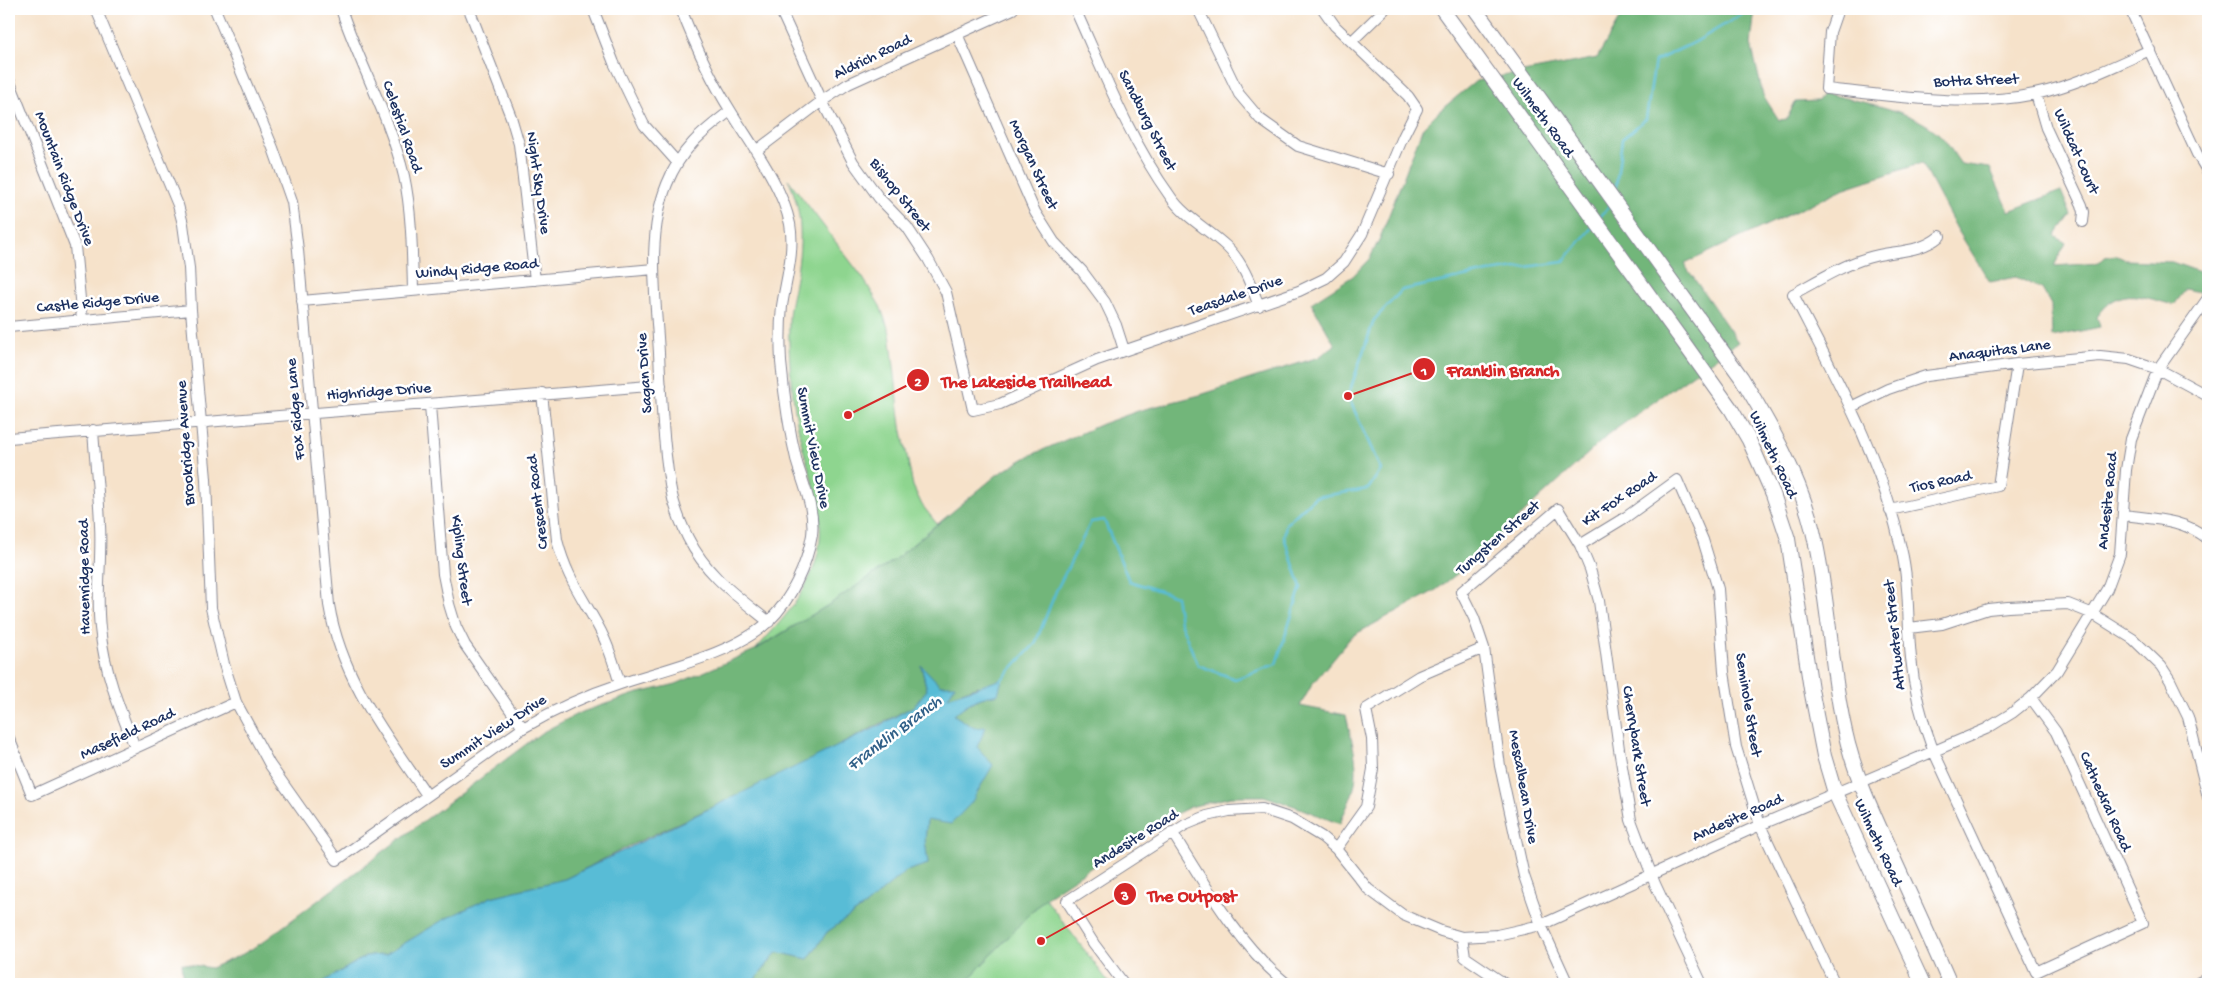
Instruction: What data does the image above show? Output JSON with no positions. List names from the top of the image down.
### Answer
{
  "streets": {
    "street": [
      "Aldrich Road",
      "Botta Street",
      "Wilmeth Road",
      "Sandburg Street",
      "Celestial Road",
      "Wildcat Court",
      "Morgan Street",
      "Mountain Ridge Drive",
      "Night Sky Drive",
      "Bishop Street",
      "Windy Ridge Road",
      "Teasdale Drive",
      "Castle Ridge Drive",
      "Anaquitas Lane",
      "Sagan Drive",
      "Highridge Drive",
      "Fox Ridge Lane",
      "Brookridge Avenue",
      "Summit View Drive",
      "Tios Road",
      "Kit Fox Road",
      "Andesite Road",
      "Crescent Road",
      "Tungsten Street",
      "Kipling Street",
      "Havenridge Road",
      "Attwater Street",
      "Seminole Street",
      "Masefield Road",
      "Cherrybark Street",
      "Mescalbean Drive",
      "Cathedral Road"
    ]
  },
  "crossings": [
    ["Aldrich Road", "Morgan Street"],
    ["Aldrich Road", "Bishop Street"],
    ["Aldrich Road", "Summit View Drive"],
    ["Botta Street", "Wildcat Court"],
    ["Wilmeth Road", "Andesite Road"],
    ["Sandburg Street", "Teasdale Drive"],
    ["Celestial Road", "Windy Ridge Road"],
    ["Morgan Street", "Teasdale Drive"],
    ["Mountain Ridge Drive", "Castle Ridge Drive"],
    ["Night Sky Drive", "Windy Ridge Road"],
    ["Bishop Street", "Teasdale Drive"],
    ["Windy Ridge Road", "Sagan Drive"],
    ["Windy Ridge Road", "Fox Ridge Lane"],
    ["Castle Ridge Drive", "Brookridge Avenue"],
    ["Anaquitas Lane", "Tios Road"],
    ["Anaquitas Lane", "Andesite Road"],
    ["Anaquitas Lane", "Attwater Street"],
    ["Sagan Drive", "Highridge Drive"],
    ["Sagan Drive", "Summit View Drive"],
    ["Highridge Drive", "Fox Ridge Lane"],
    ["Highridge Drive", "Brookridge Avenue"],
    ["Highridge Drive", "Crescent Road"],
    ["Highridge Drive", "Kipling Street"],
    ["Highridge Drive", "Havenridge Road"],
    ["Fox Ridge Lane", "Summit View Drive"],
    ["Brookridge Avenue", "Summit View Drive"],
    ["Brookridge Avenue", "Masefield Road"],
    ["Summit View Drive", "Crescent Road"],
    ["Summit View Drive", "Kipling Street"],
    ["Tios Road", "Attwater Street"],
    ["Kit Fox Road", "Seminole Street"],
    ["Kit Fox Road", "Cherrybark Street"],
    ["Andesite Road", "Attwater Street"],
    ["Andesite Road", "Seminole Street"],
    ["Andesite Road", "Cherrybark Street"],
    ["Andesite Road", "Mescalbean Drive"],
    ["Andesite Road", "Cathedral Road"],
    ["Tungsten Street", "Cherrybark Street"],
    ["Tungsten Street", "Mescalbean Drive"],
    ["Havenridge Road", "Masefield Road"],
    ["Attwater Street", "Cathedral Road"]
  ],
  "water": ["Franklin Branch"],
  "places": ["Franklin Branch", "The Lakeside Trailhead", "The Outpost"]
}
